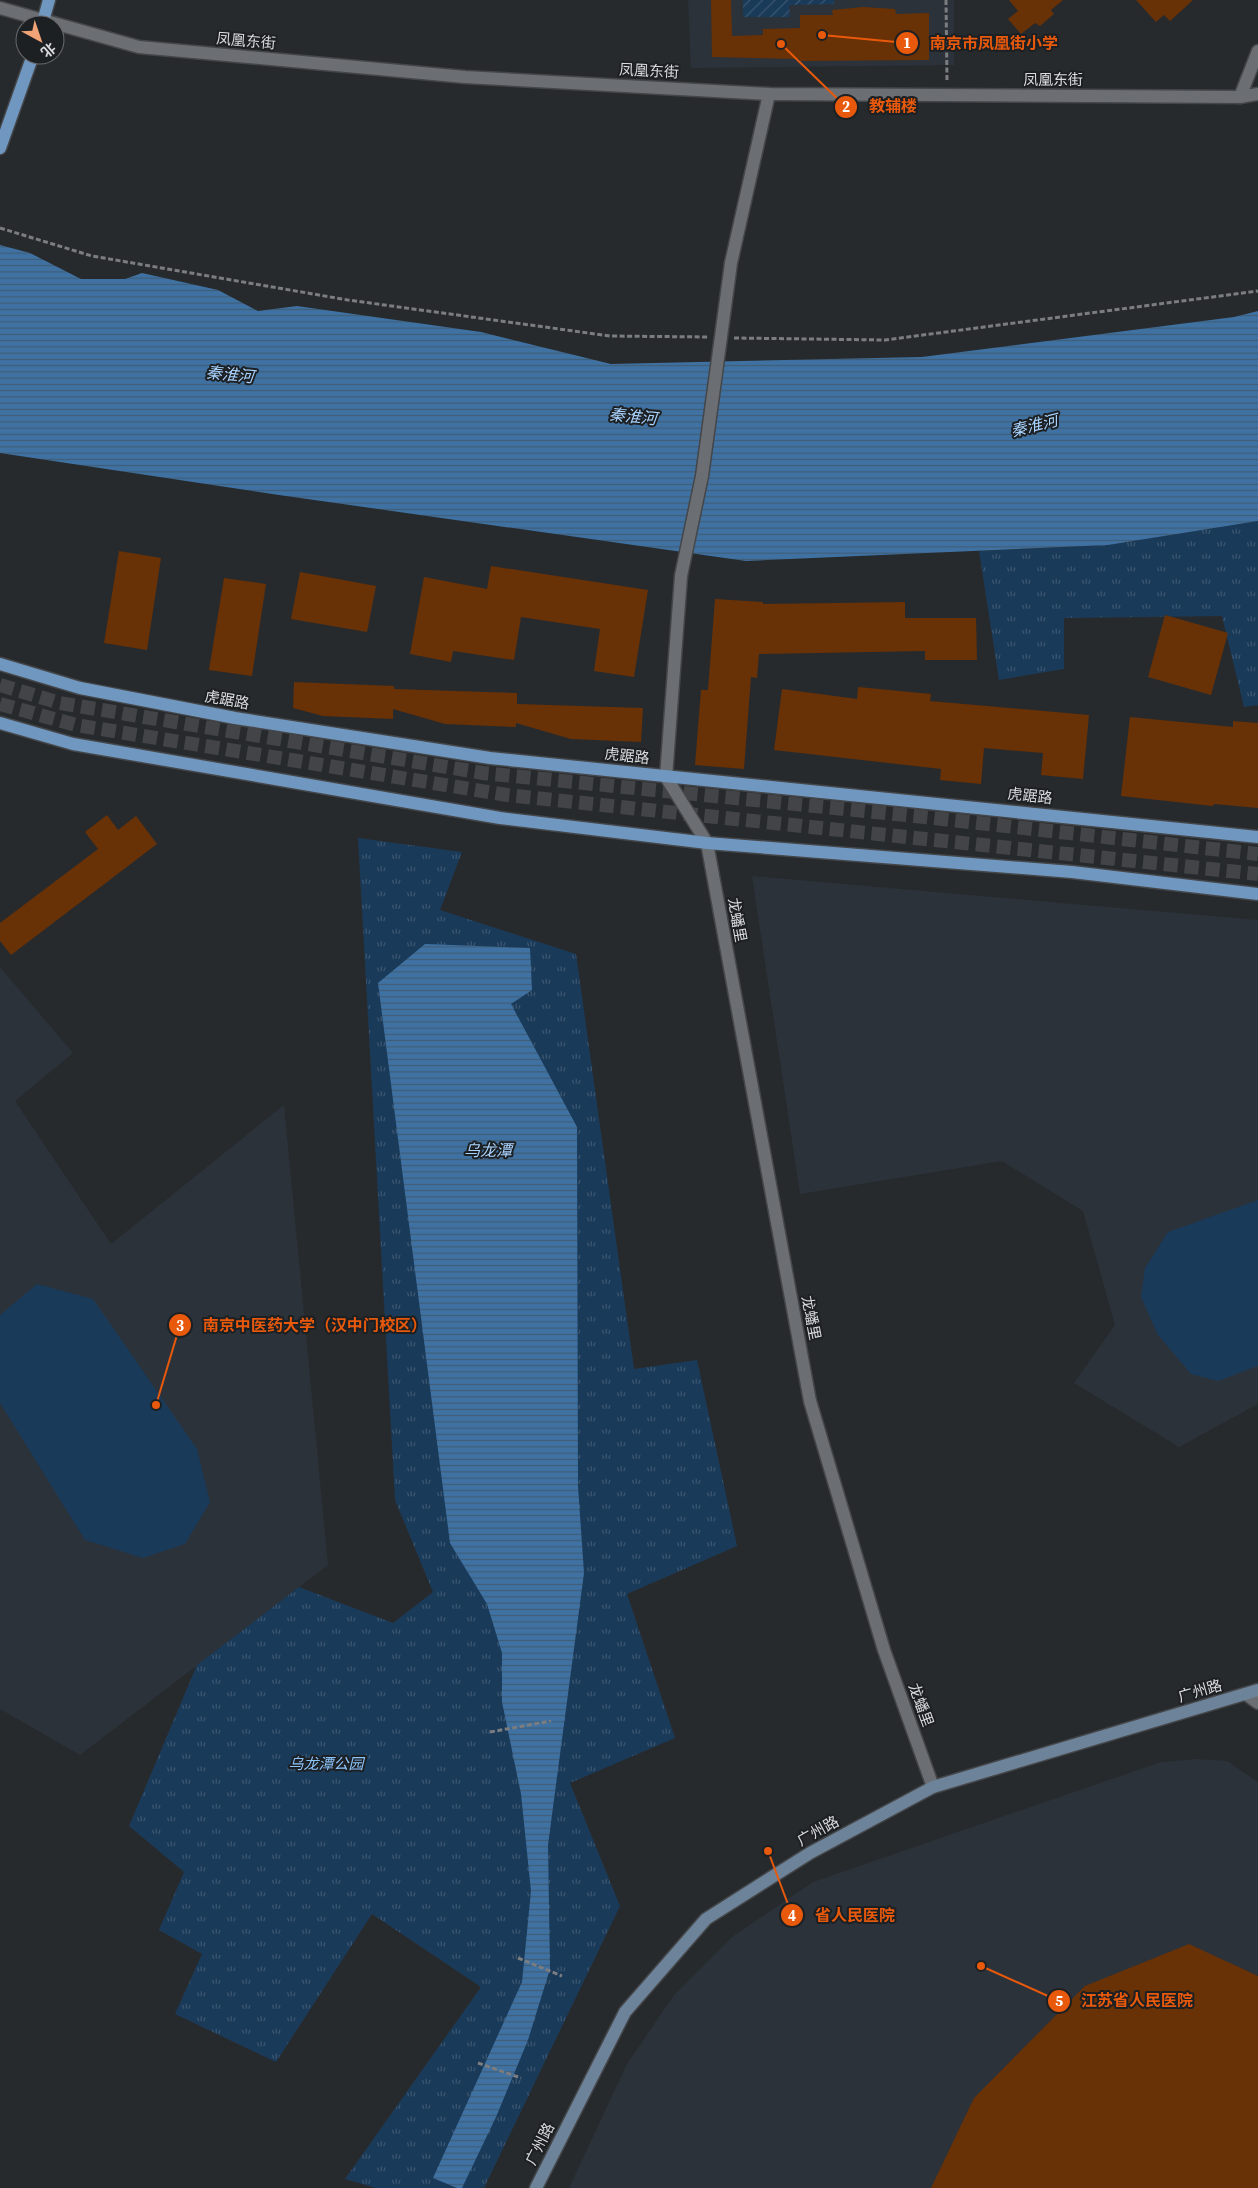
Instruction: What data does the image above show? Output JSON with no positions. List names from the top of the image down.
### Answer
{
  "streets": {
    "main road": ["虎踞路", "广州路"],
    "street": ["凤凰东街", "龙蟠里"]
  },
  "crossings": [
    ["龙蟠里", "广州路"]
  ],
  "water": ["秦淮河", "乌龙潭"],
  "parks": ["乌龙潭公园"],
  "places": [
    "南京市凤凰街小学",
    "教辅楼",
    "南京中医药大学（汉中门校区）",
    "省人民医院",
    "江苏省人民医院"
  ],
  "north": "bottom right"
}
